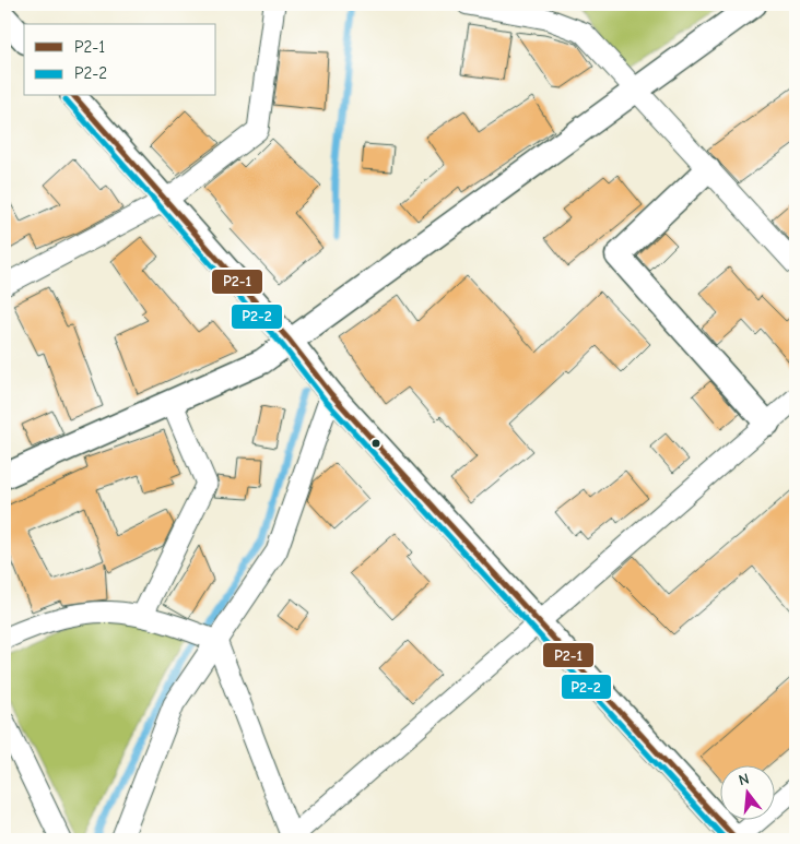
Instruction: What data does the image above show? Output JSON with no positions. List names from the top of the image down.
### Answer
{
  "lines": ["transit line P2-1", "transit line P2-2"],
  "legend": ["P2-1", "P2-2"],
  "north": "top"
}
